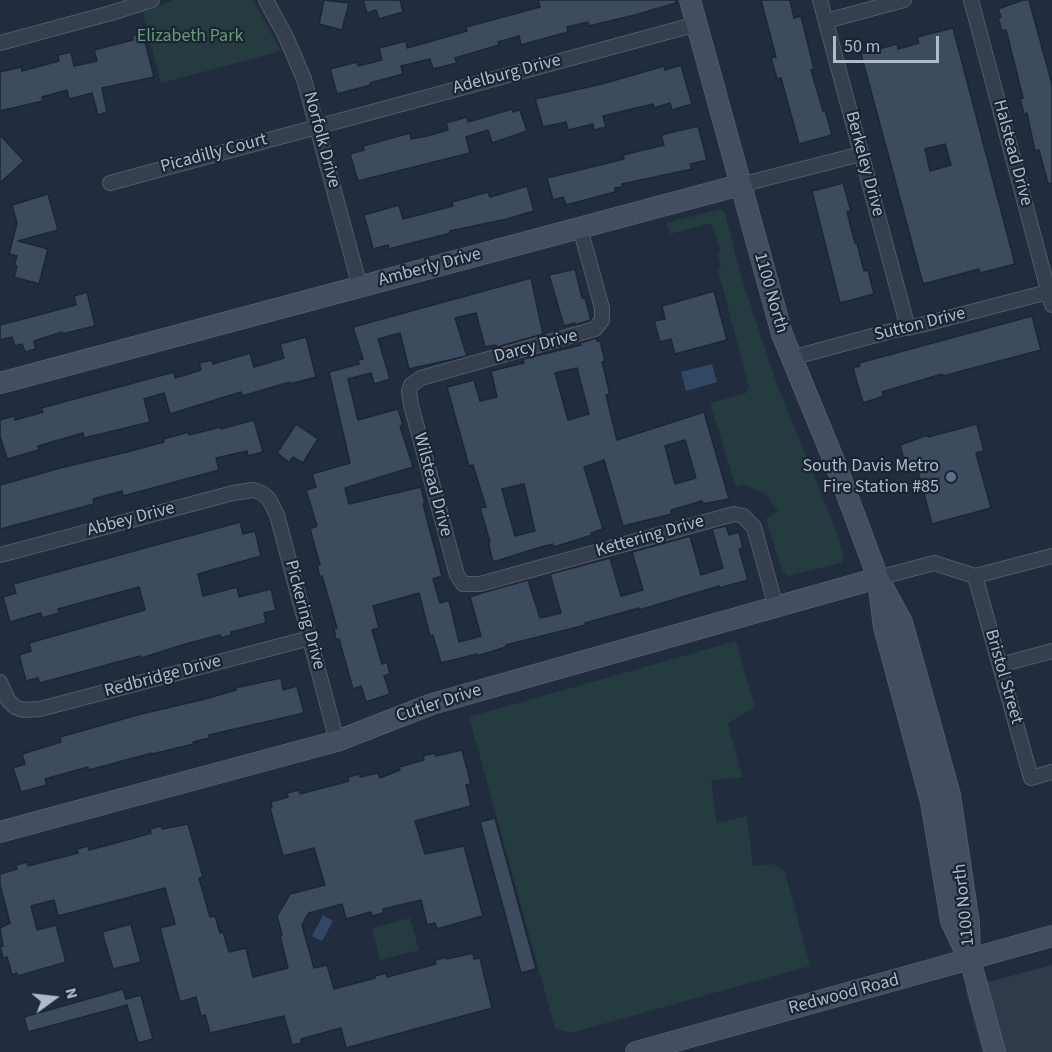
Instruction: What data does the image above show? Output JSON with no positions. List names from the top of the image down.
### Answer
{
  "streets": {
    "street": [
      "Adelburg Drive",
      "Norfolk Drive",
      "Halstead Drive",
      "Picadilly Court",
      "Berkeley Drive",
      "Amberly Drive",
      "1100 North",
      "Sutton Drive",
      "Darcy Drive",
      "Wilstead Drive",
      "Abbey Drive",
      "Kettering Drive",
      "Pickering Drive",
      "Redbridge Drive",
      "Bristol Street",
      "Cutler Drive",
      "Redwood Road"
    ]
  },
  "crossings": [
    ["Adelburg Drive", "Norfolk Drive"],
    ["Adelburg Drive", "Picadilly Court"],
    ["Adelburg Drive", "1100 North"],
    ["Norfolk Drive", "Picadilly Court"],
    ["Norfolk Drive", "Amberly Drive"],
    ["Halstead Drive", "Sutton Drive"],
    ["Berkeley Drive", "Amberly Drive"],
    ["Berkeley Drive", "Sutton Drive"],
    ["Amberly Drive", "1100 North"],
    ["Amberly Drive", "Darcy Drive"],
    ["1100 North", "Sutton Drive"],
    ["1100 North", "Cutler Drive"],
    ["1100 North", "Redwood Road"],
    ["Darcy Drive", "Wilstead Drive"],
    ["Wilstead Drive", "Kettering Drive"],
    ["Abbey Drive", "Pickering Drive"],
    ["Kettering Drive", "Cutler Drive"],
    ["Pickering Drive", "Redbridge Drive"],
    ["Pickering Drive", "Cutler Drive"]
  ],
  "parks": ["Elizabeth Park"],
  "places": ["South Davis Metro Fire Station #85"],
  "scale_bar": "50 m",
  "north": "right"
}
